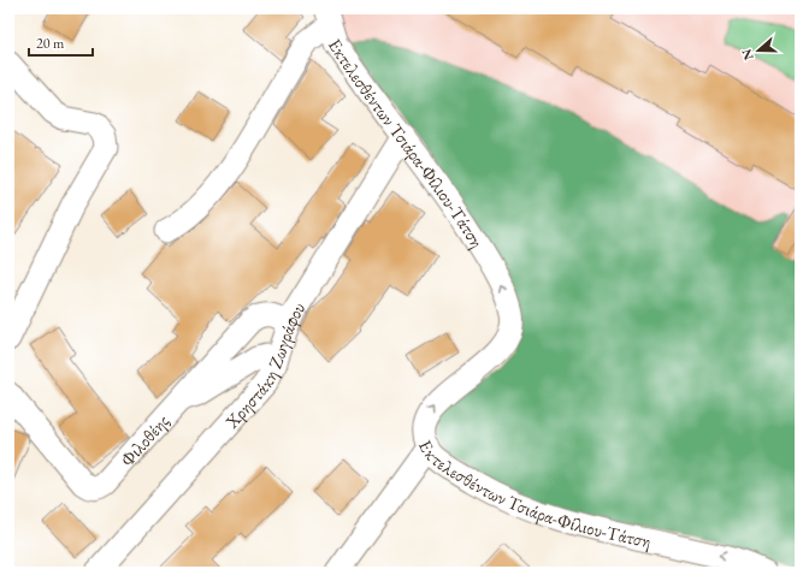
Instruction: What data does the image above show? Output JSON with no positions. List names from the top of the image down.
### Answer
{
  "streets": {
    "street": ["Εκτελεσθέντων Τσιάρα-Φίλιου-Τάτση", "Χρηστάκη Ζωγράφου", "Φιλοθέης"]
  },
  "crossings": [
    ["Εκτελεσθέντων Τσιάρα-Φίλιου-Τάτση", "Χρηστάκη Ζωγράφου"],
    ["Χρηστάκη Ζωγράφου", "Φιλοθέης"]
  ],
  "scale_bar": "20 m",
  "north": "left"
}
